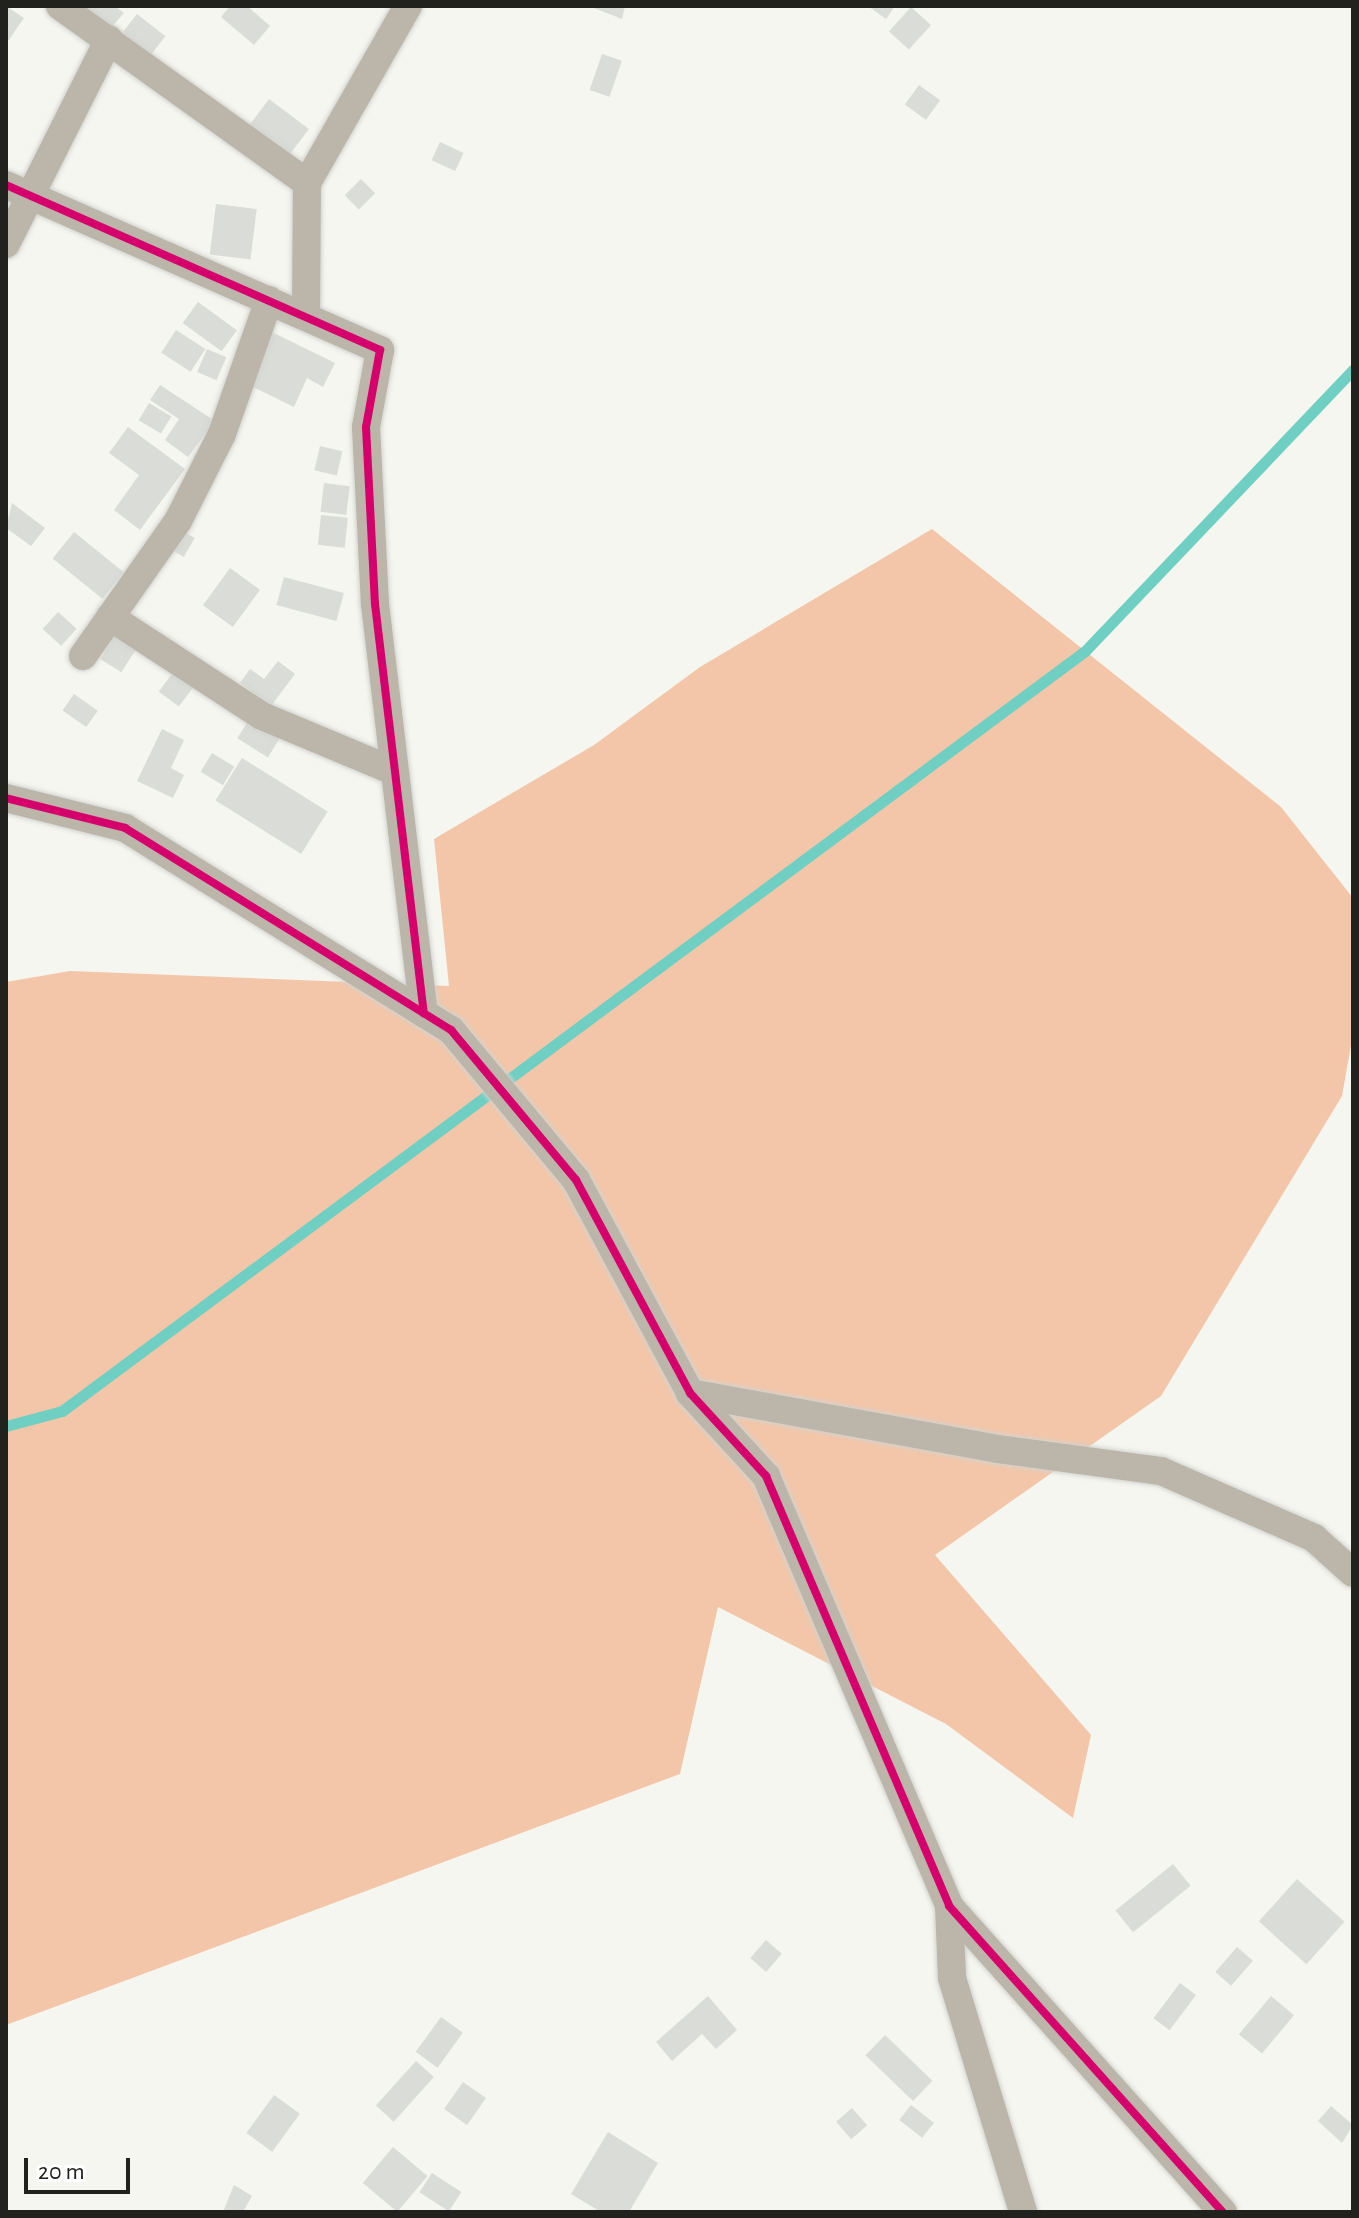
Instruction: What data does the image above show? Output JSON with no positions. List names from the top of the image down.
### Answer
{
  "scale_bar": "20 m"
}
